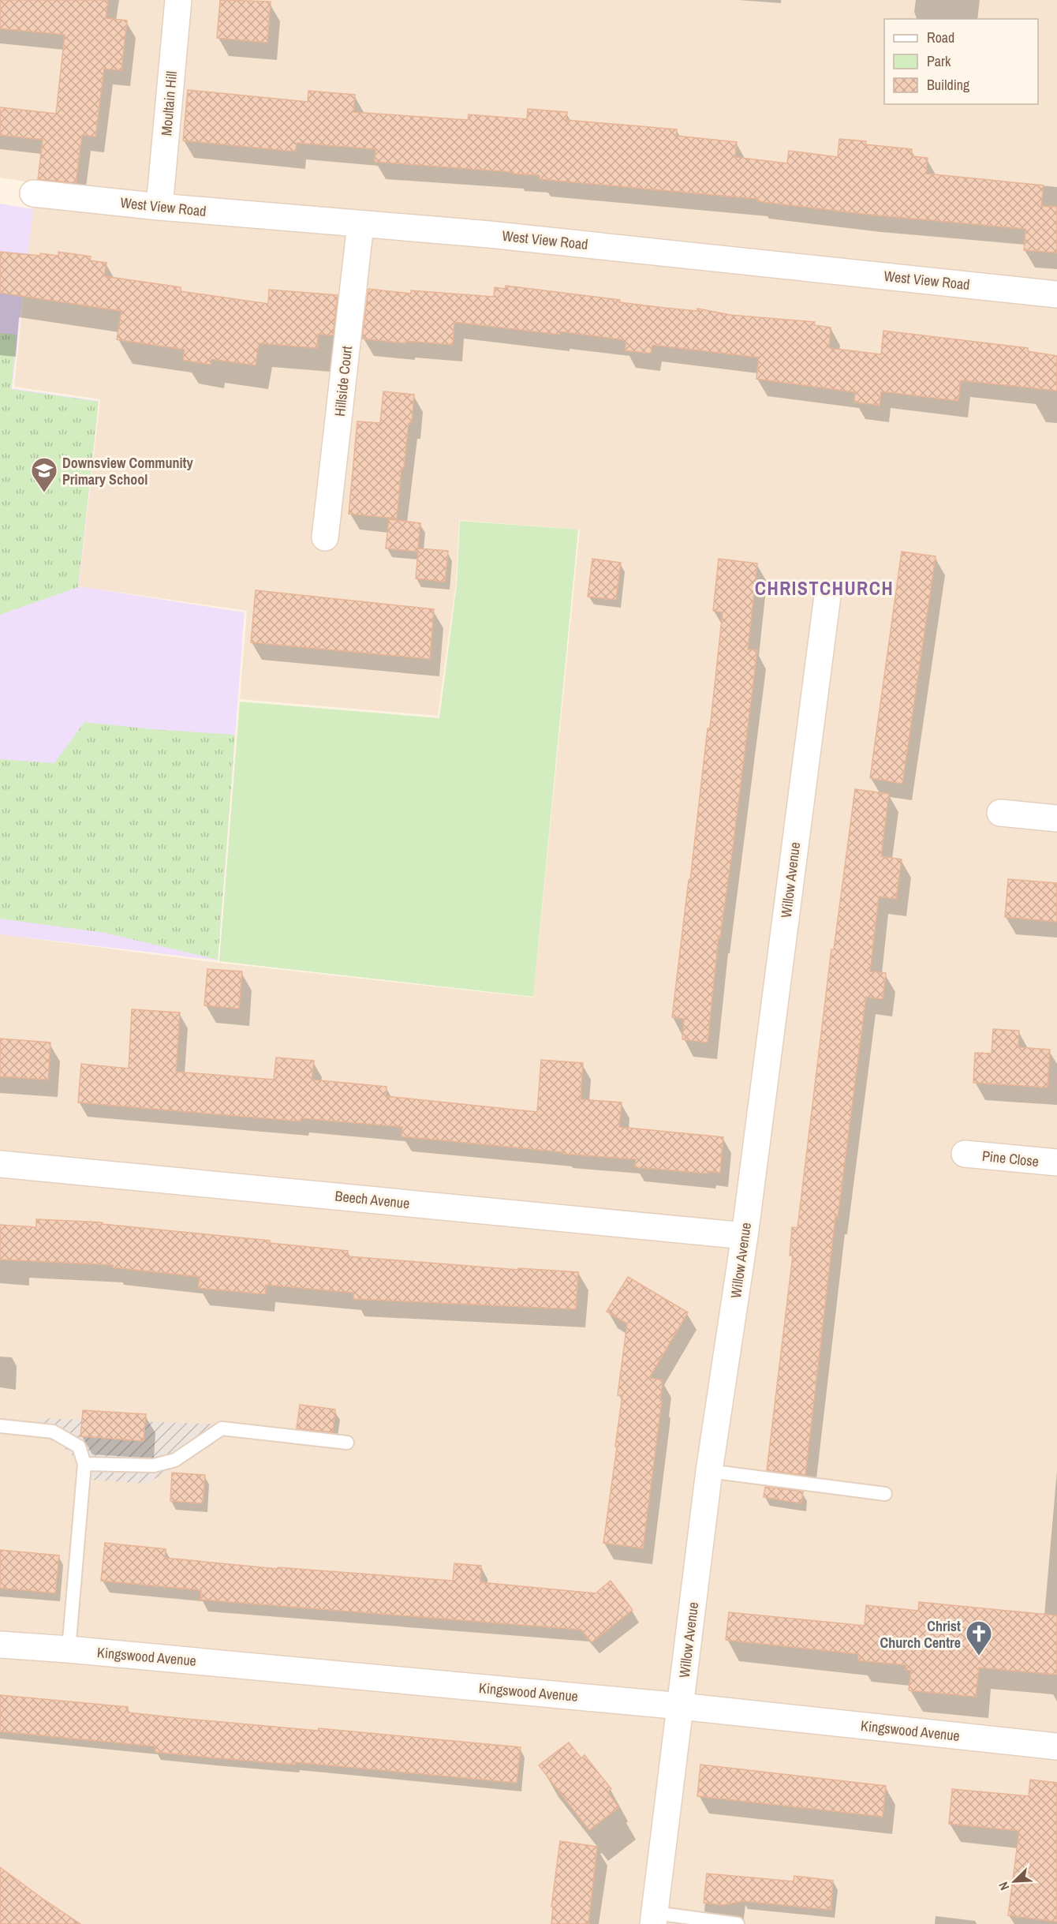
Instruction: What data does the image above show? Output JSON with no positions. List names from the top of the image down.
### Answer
{
  "streets": {
    "street": [
      "Moultain Hill",
      "West View Road",
      "Hillside Court",
      "Willow Avenue",
      "Pine Close",
      "Beech Avenue",
      "Kingswood Avenue"
    ]
  },
  "crossings": [
    ["Moultain Hill", "West View Road"],
    ["West View Road", "Hillside Court"],
    ["Willow Avenue", "Beech Avenue"],
    ["Willow Avenue", "Kingswood Avenue"]
  ],
  "districts": ["CHRISTCHURCH"],
  "places": {
    "school or university": ["Downsview Community Primary School"],
    "church": ["Christ Church Centre"]
  },
  "legend": ["Road", "Park", "Building"],
  "north": "bottom left"
}
